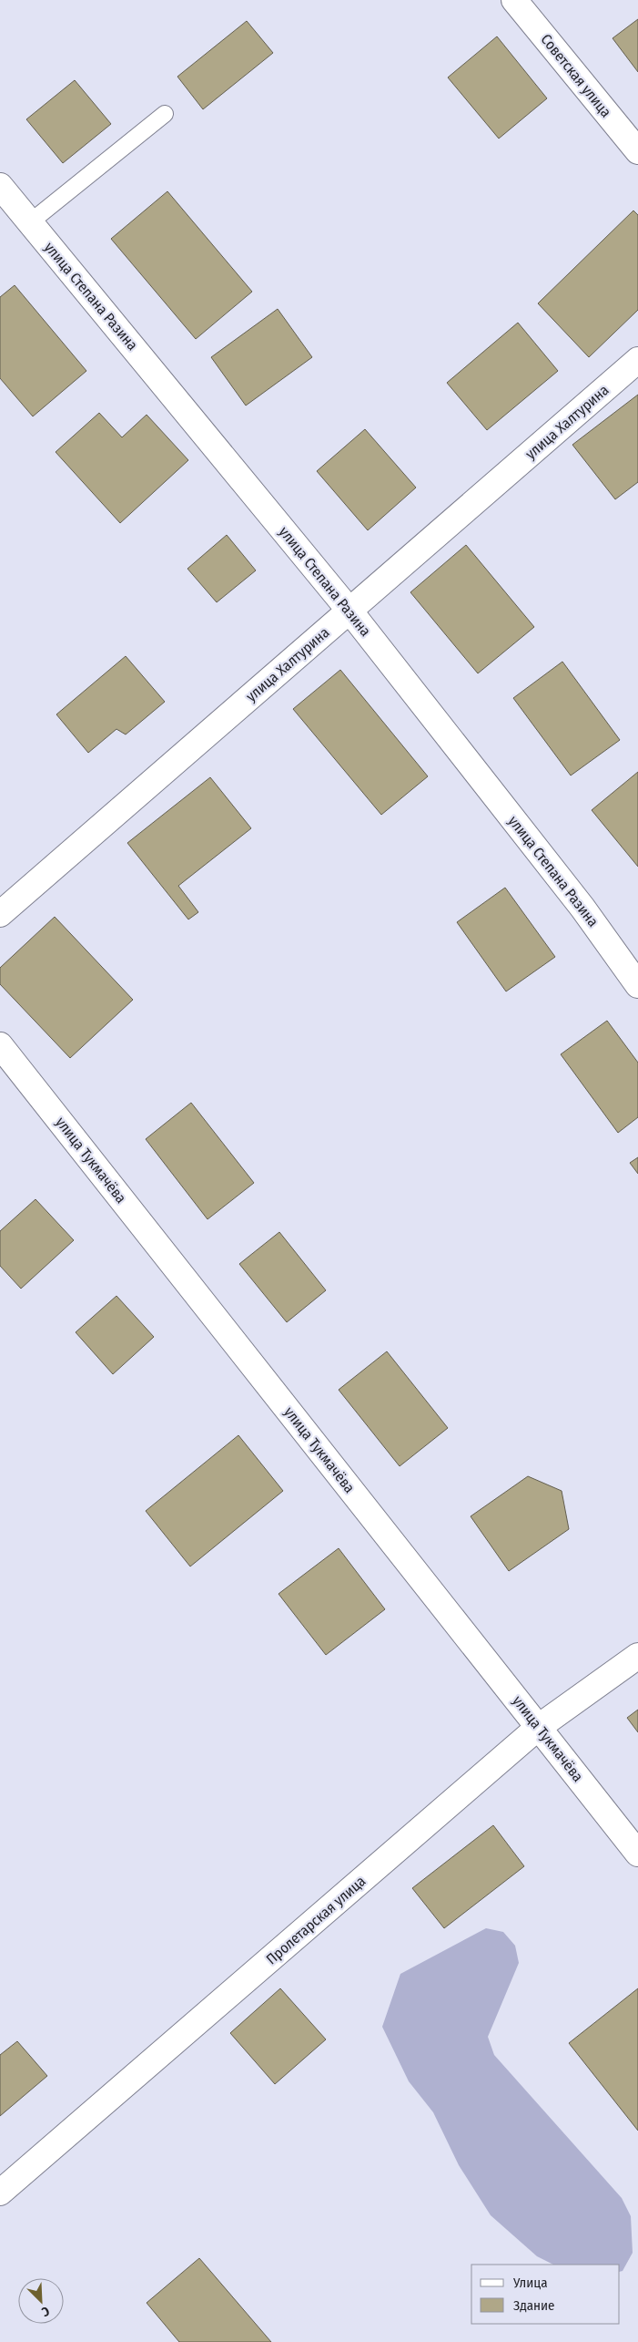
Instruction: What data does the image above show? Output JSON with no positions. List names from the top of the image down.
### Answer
{
  "streets": {
    "street": [
      "Советская улица",
      "улица Степана Разина",
      "улица Халтурина",
      "улица Тукмачёва",
      "Пролетарская улица"
    ]
  },
  "crossings": [
    ["улица Степана Разина", "улица Халтурина"],
    ["улица Тукмачёва", "Пролетарская улица"]
  ],
  "legend": ["Улица", "Здание"],
  "north": "bottom right"
}
